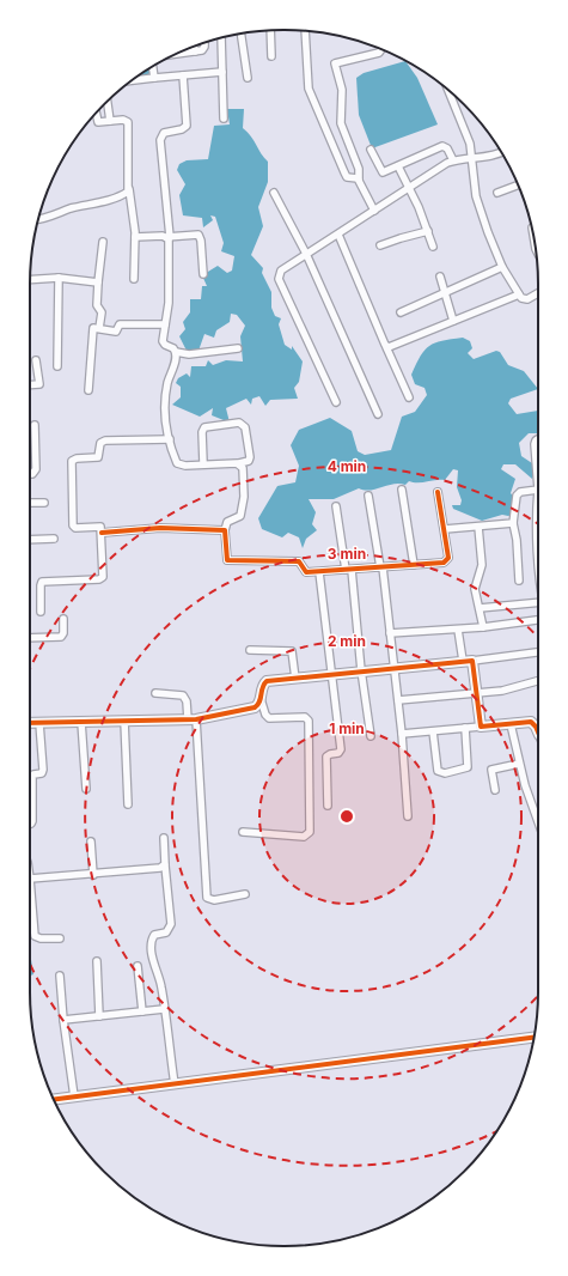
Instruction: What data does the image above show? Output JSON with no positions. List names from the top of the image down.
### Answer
{
  "rings": [
    "4 min",
    "3 min",
    "2 min",
    "1 min"
  ]
}
